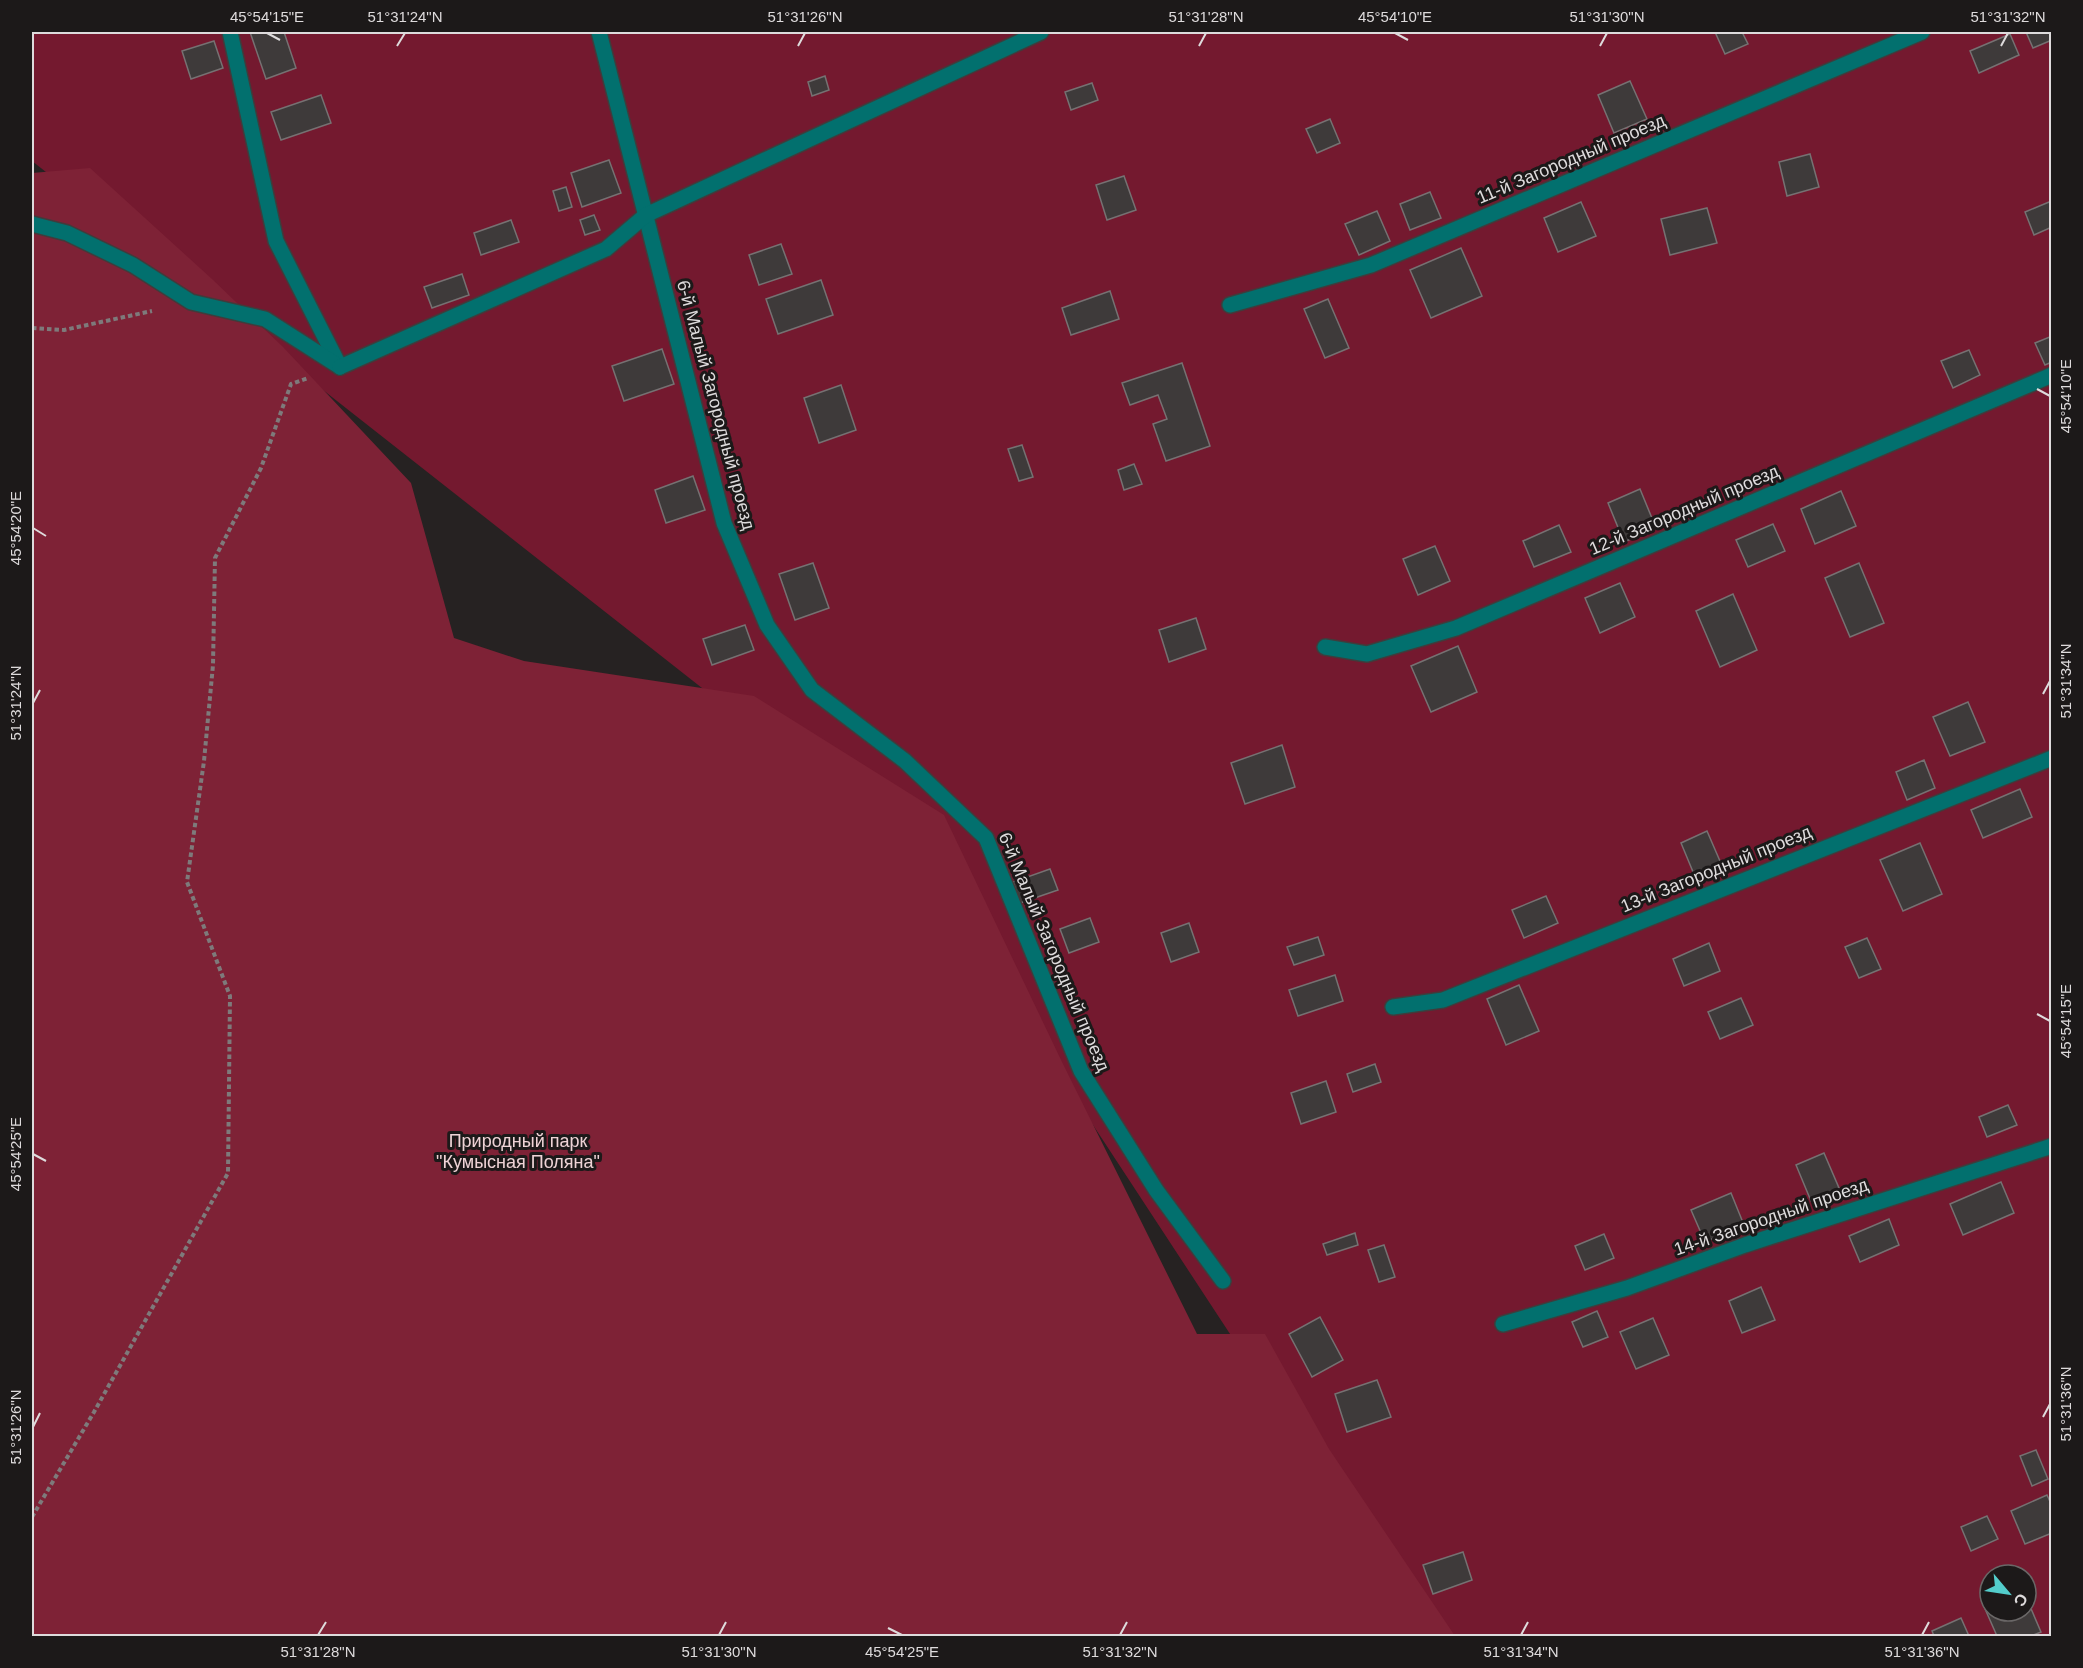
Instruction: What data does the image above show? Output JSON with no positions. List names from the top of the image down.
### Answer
{
  "streets": {
    "lane": [
      "11-й Загородный проезд",
      "6-й Малый Загородный проезд",
      "12-й Загородный проезд",
      "13-й Загородный проезд",
      "14-й Загородный проезд"
    ]
  },
  "parks": ["Природный парк \"Кумысная Поляна\""],
  "north": "bottom right",
  "coordinates": [
    "45°54'15\"E",
    "51°31'24\"N",
    "51°31'26\"N",
    "51°31'28\"N",
    "45°54'10\"E",
    "51°31'30\"N",
    "51°31'32\"N",
    "45°54'20\"E",
    "51°31'34\"N",
    "45°54'25\"E",
    "51°31'36\"N"
  ]
}
